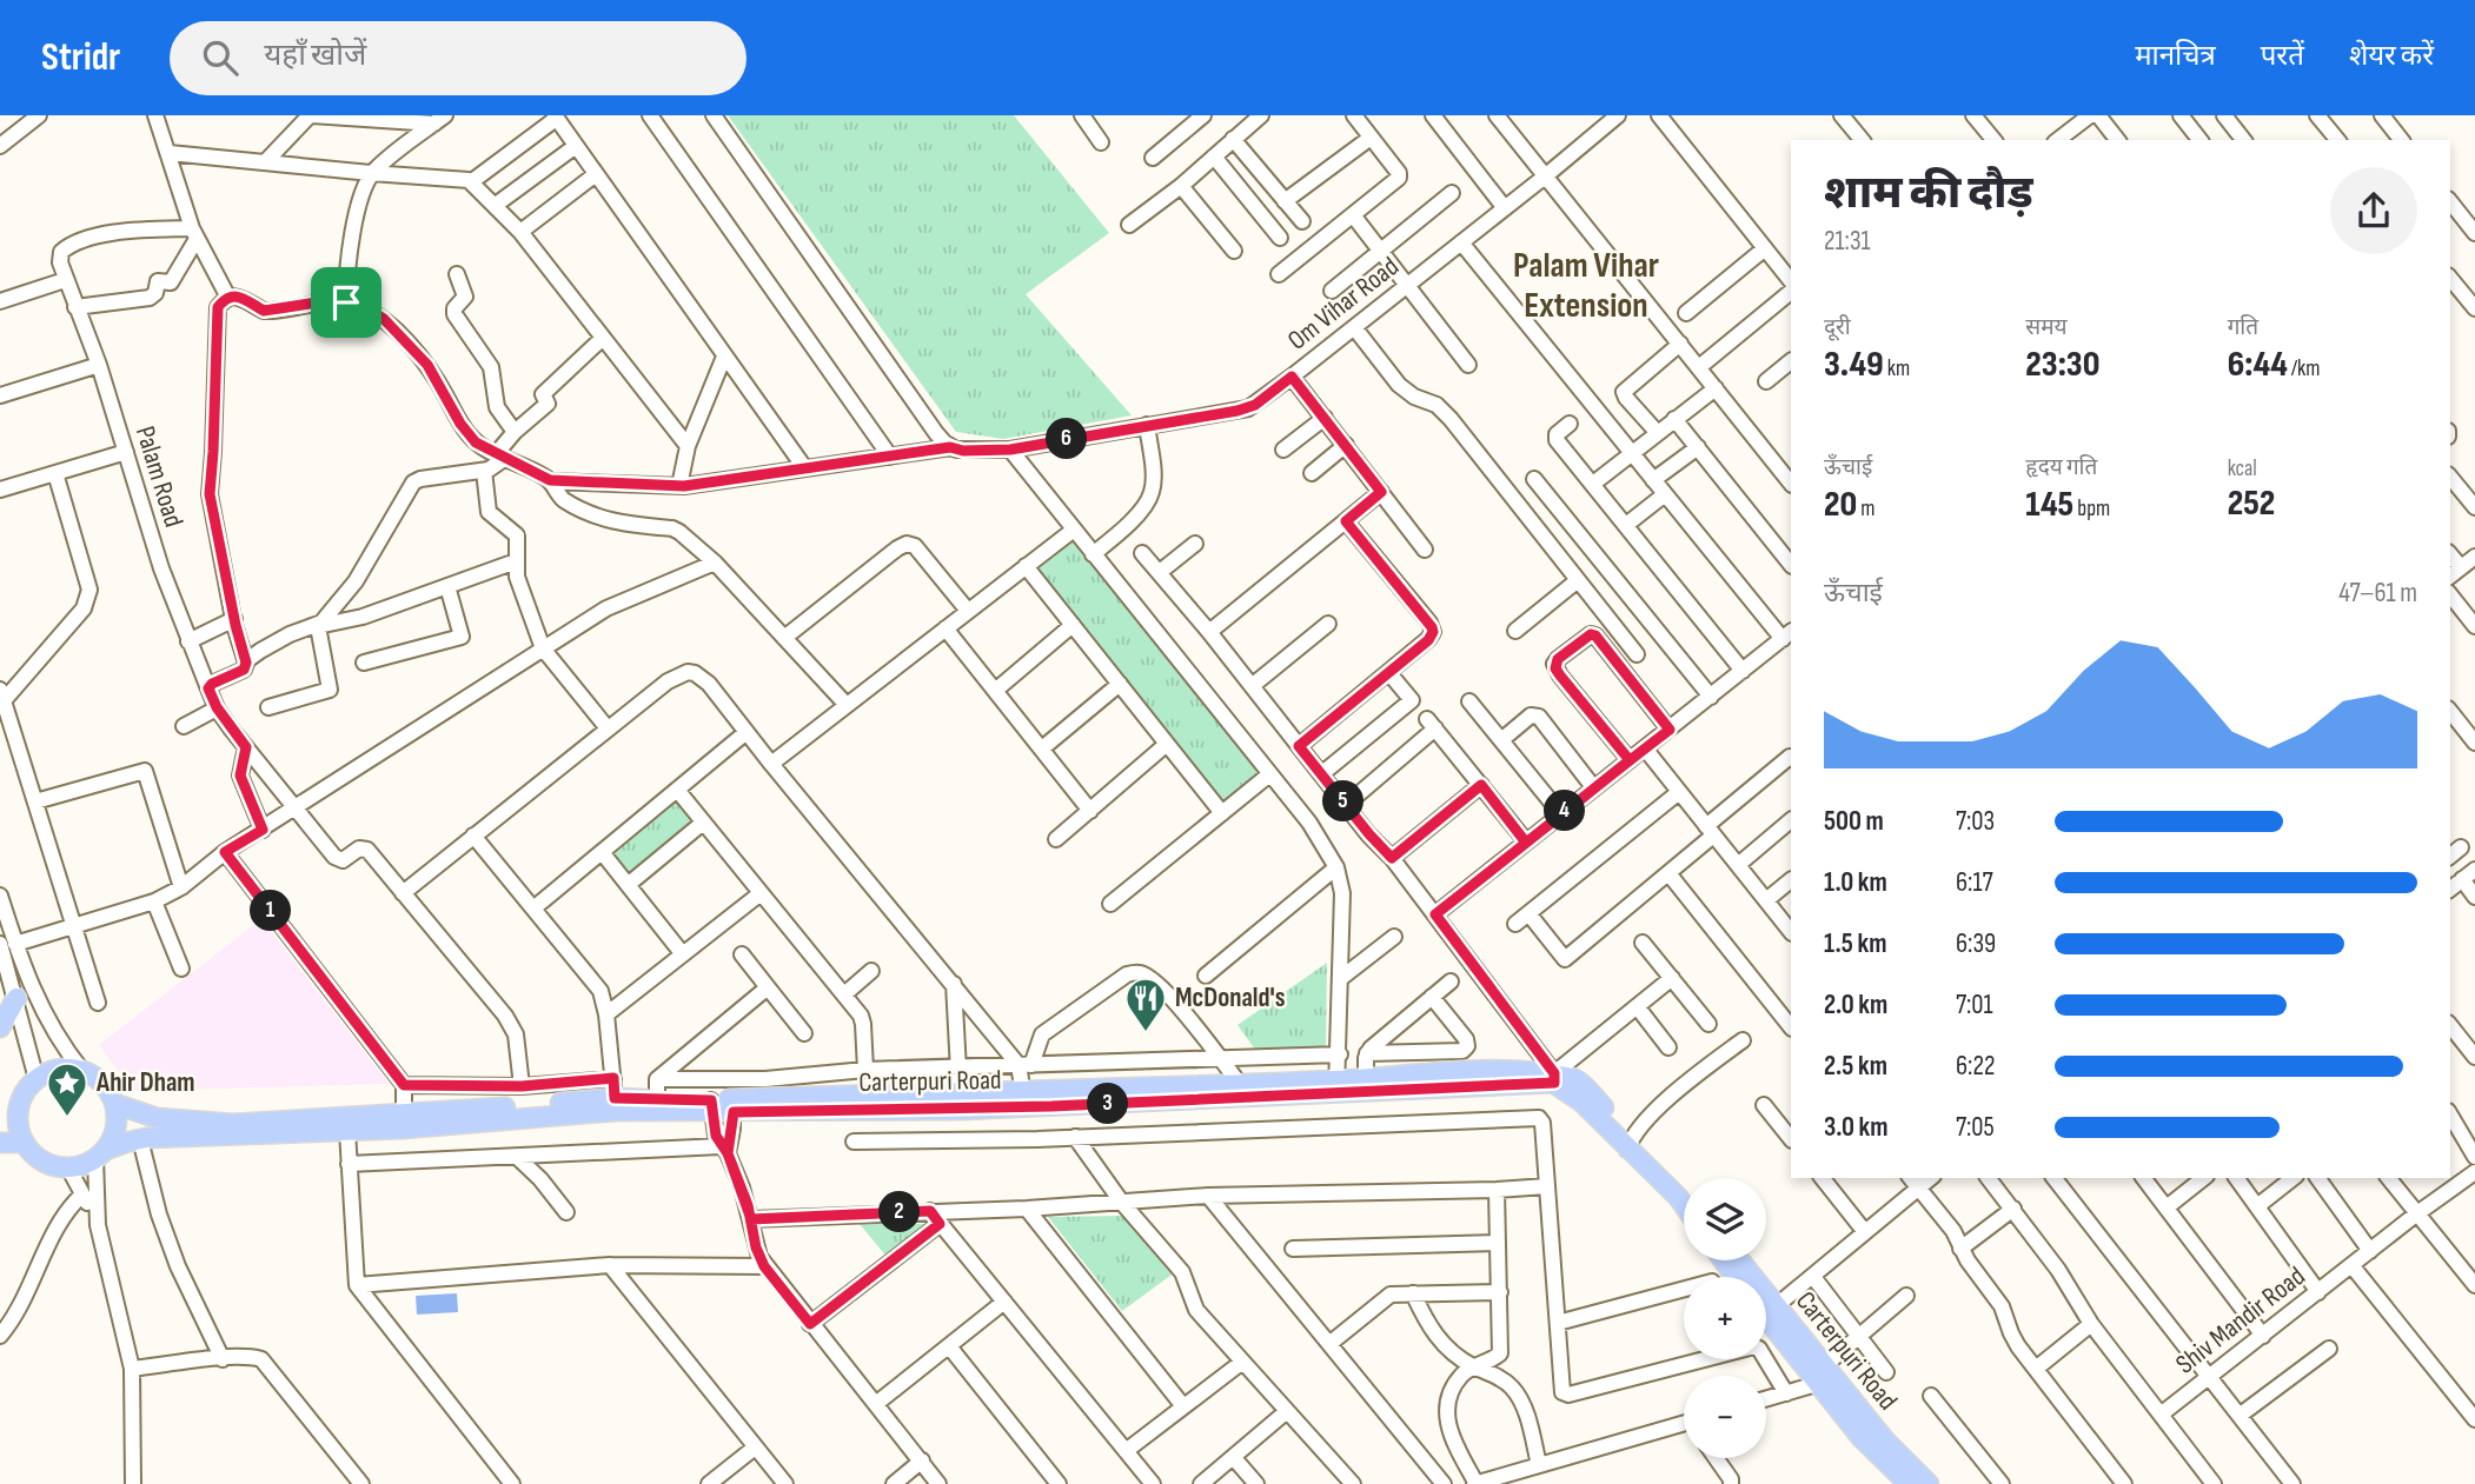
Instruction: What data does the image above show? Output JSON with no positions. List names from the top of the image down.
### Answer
{
  "streets": {
    "main road": ["Carterpuri Road"],
    "street": ["Om Vihar Road", "Palam Road", "Shiv Mandir Road"]
  },
  "districts": ["Palam Vihar Extension"],
  "places": {
    "restaurant": ["McDonald's"],
    "place": ["Ahir Dham"]
  },
  "page": {
    "header": "Stridr",
    "search": "यहाँ खोजें",
    "nav": ["मानचित्र", "परतें", "शेयर करें"],
    "heading": ["शाम की दौड़", "21:31"],
    "stats": [
      ["दूरी", "3.49 km"],
      ["समय", "23:30"],
      ["गति", "6:44 /km"],
      ["ऊँचाई", "20 m"],
      ["हृदय गति", "145 bpm"],
      ["kcal", "252"]
    ],
    "pins": [
      "6",
      "5",
      "4",
      "1",
      "3",
      "2"
    ],
    "chart": ["ऊँचाई", "47–61 m"],
    "list": [
      {
        "name": "500 m",
        "note": "7:03"
      },
      {
        "name": "1.0 km",
        "note": "6:17"
      },
      {
        "name": "1.5 km",
        "note": "6:39"
      },
      {
        "name": "2.0 km",
        "note": "7:01"
      },
      {
        "name": "2.5 km",
        "note": "6:22"
      },
      {
        "name": "3.0 km",
        "note": "7:05"
      }
    ],
    "map_buttons": ["+", "−"]
  }
}
